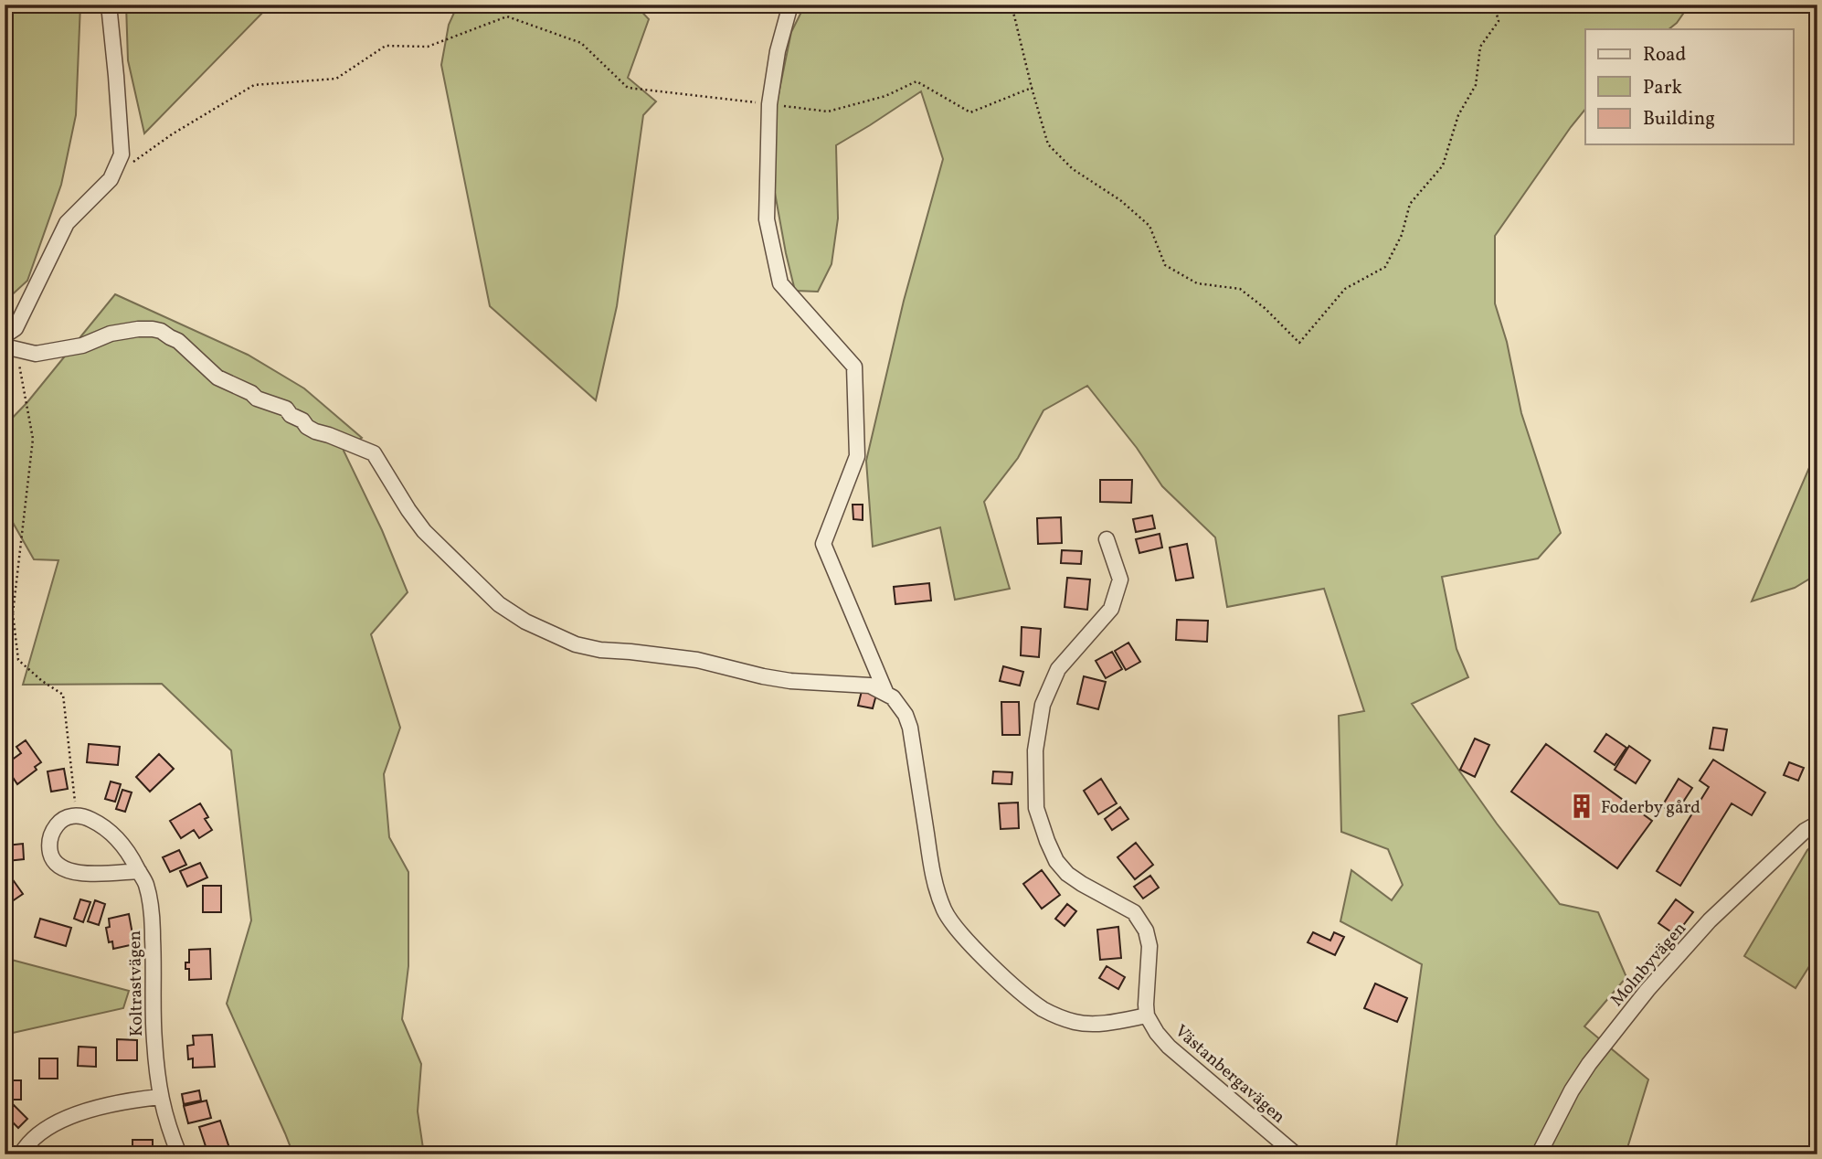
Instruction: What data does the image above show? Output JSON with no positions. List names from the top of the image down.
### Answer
{
  "streets": {
    "street": ["Molnbyvägen", "Koltrastvägen", "Västanbergavägen"]
  },
  "places": {
    "building": ["Foderby gård"]
  },
  "legend": ["Road", "Park", "Building"]
}
